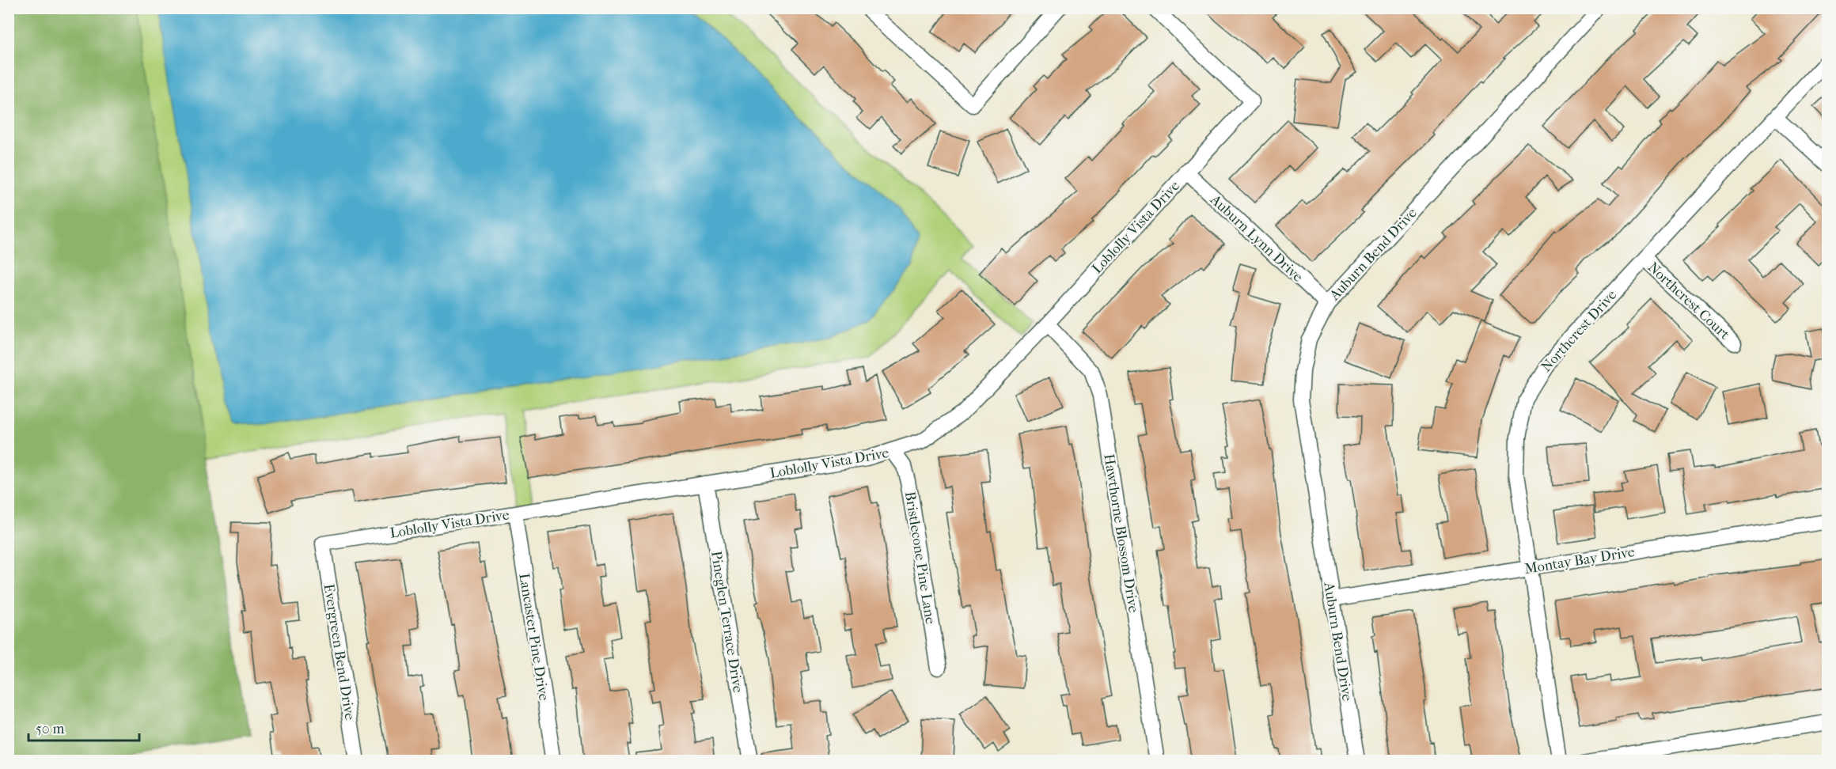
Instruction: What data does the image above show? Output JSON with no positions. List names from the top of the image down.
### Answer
{
  "streets": {
    "street": [
      "Loblolly Vista Drive",
      "Auburn Lynn Drive",
      "Auburn Bend Drive",
      "Northcrest Court",
      "Northcrest Drive",
      "Hawthorne Blossom Drive",
      "Bristlecone Pine Lane",
      "Montay Bay Drive",
      "Pineglen Terrace Drive",
      "Lancaster Pine Drive",
      "Evergreen Bend Drive"
    ]
  },
  "crossings": [
    ["Loblolly Vista Drive", "Auburn Lynn Drive"],
    ["Loblolly Vista Drive", "Hawthorne Blossom Drive"],
    ["Loblolly Vista Drive", "Bristlecone Pine Lane"],
    ["Loblolly Vista Drive", "Pineglen Terrace Drive"],
    ["Loblolly Vista Drive", "Lancaster Pine Drive"],
    ["Loblolly Vista Drive", "Evergreen Bend Drive"],
    ["Auburn Lynn Drive", "Auburn Bend Drive"],
    ["Auburn Bend Drive", "Montay Bay Drive"],
    ["Northcrest Court", "Northcrest Drive"],
    ["Northcrest Drive", "Montay Bay Drive"]
  ],
  "scale_bar": "50 m"
}
